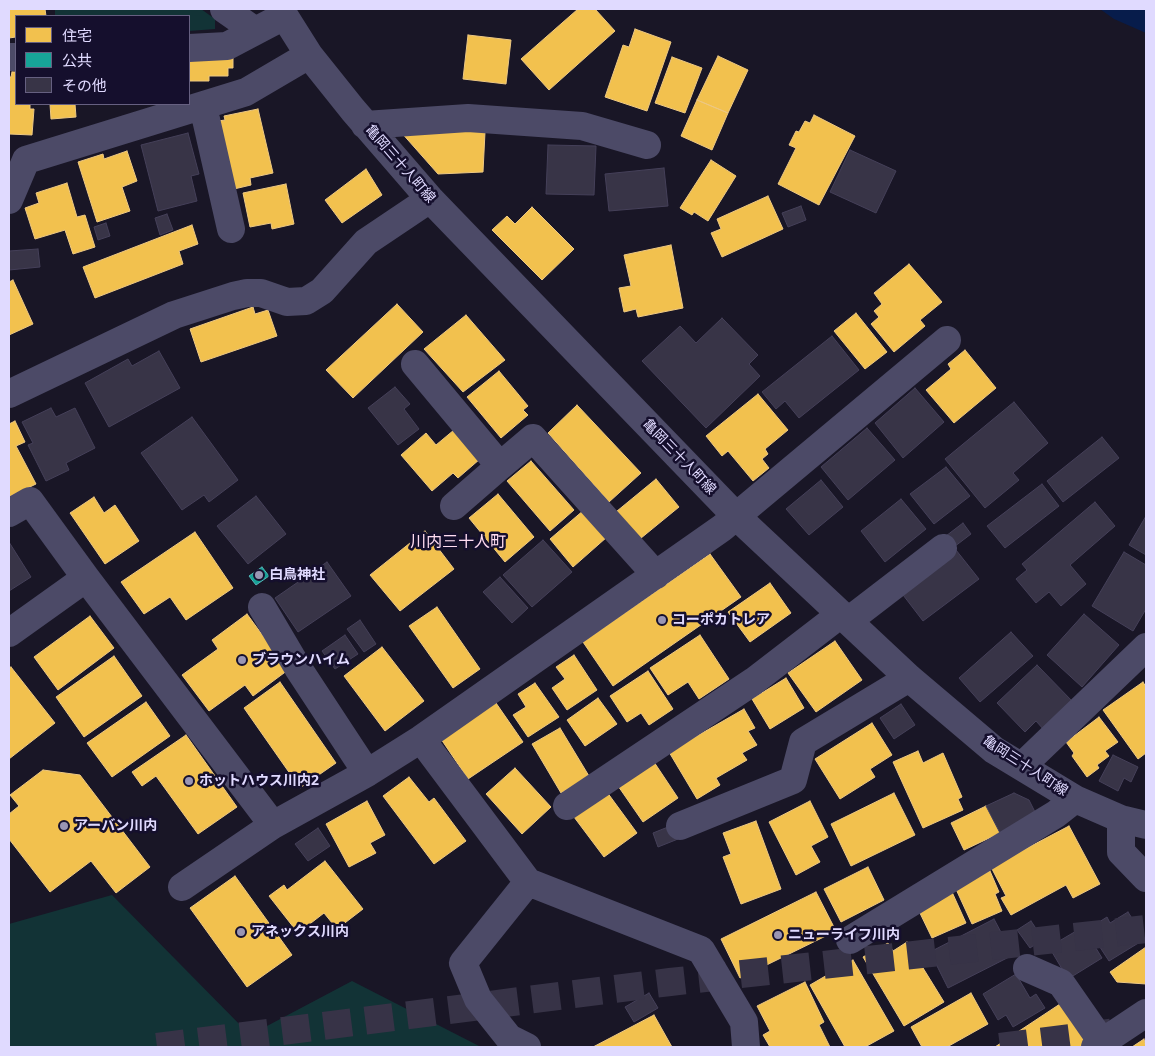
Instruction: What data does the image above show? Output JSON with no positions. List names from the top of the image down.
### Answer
{
  "streets": {
    "street": ["亀岡三十人町線"]
  },
  "districts": ["川内三十人町"],
  "places": [
    "白鳥神社",
    "コーポカトレア",
    "ブラウンハイム",
    "ホットハウス川内2",
    "アーバン川内",
    "アネックス川内",
    "ニューライフ川内"
  ],
  "legend": ["住宅", "公共", "その他"]
}
